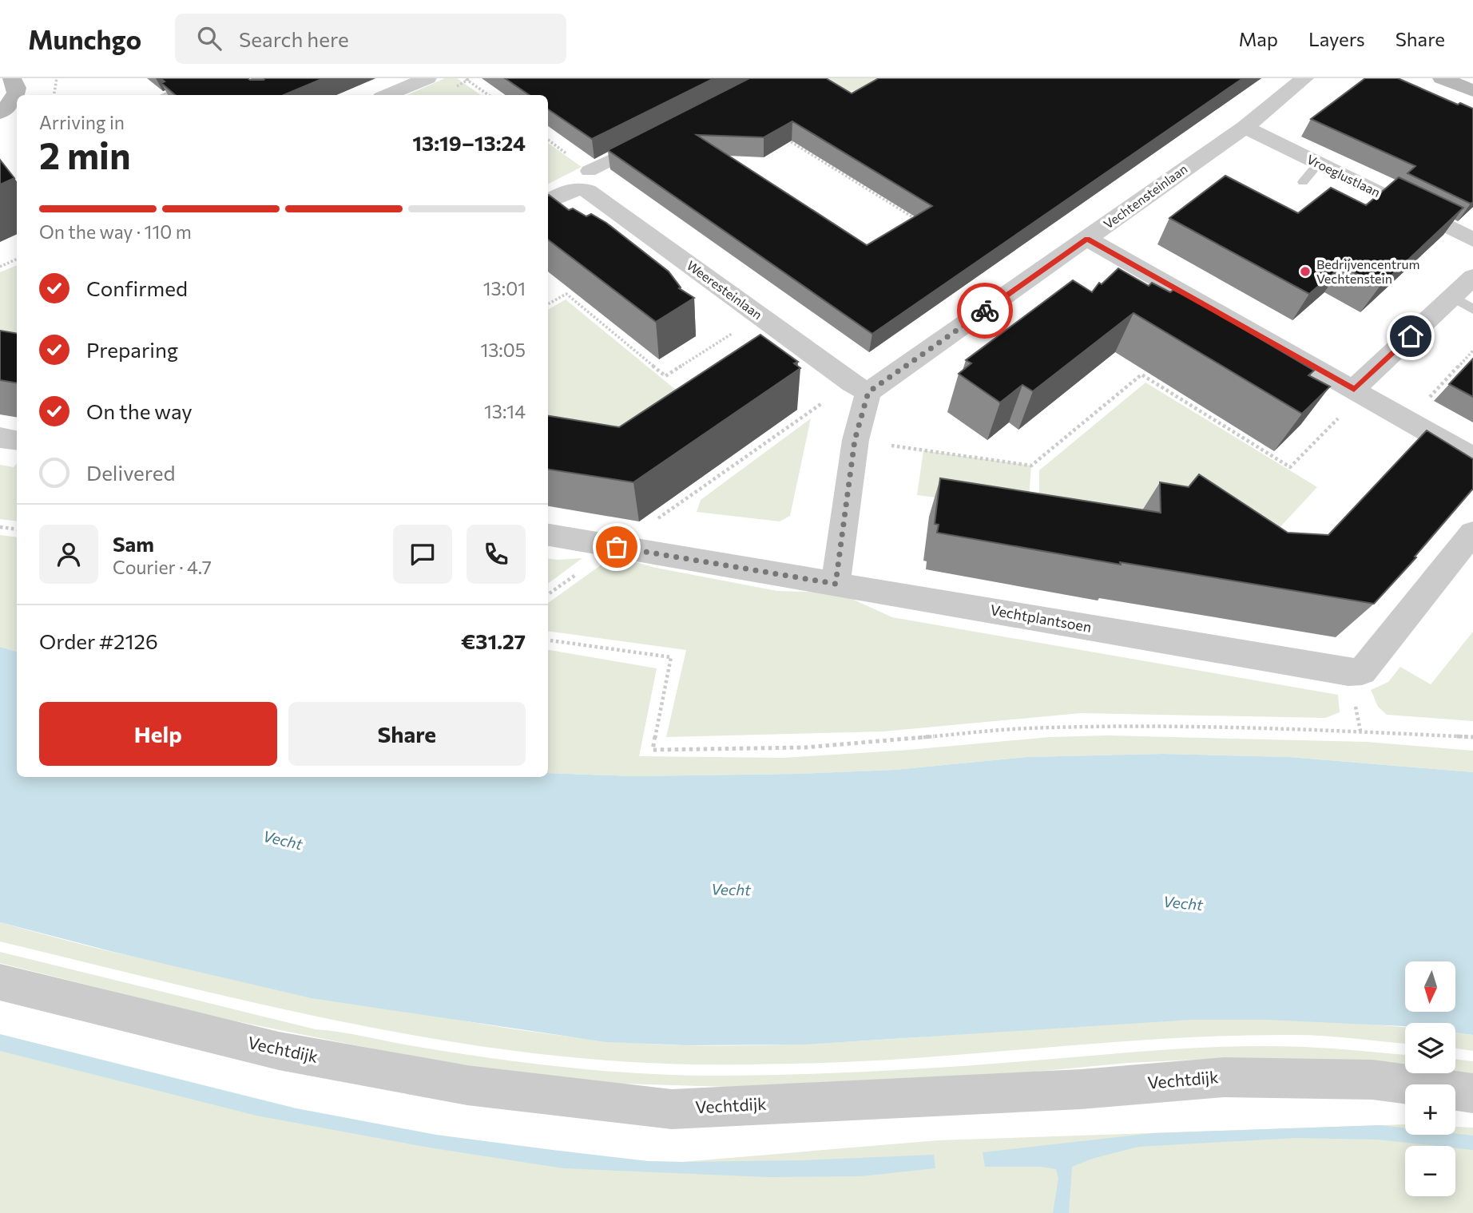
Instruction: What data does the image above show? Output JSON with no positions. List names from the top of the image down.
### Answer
{
  "streets": {
    "street": [
      "Vroeglustlaan",
      "Vechtensteinlaan",
      "Weeresteinlaan",
      "Vechtplantsoen",
      "Vechtdijk"
    ]
  },
  "crossings": [
    ["Vroeglustlaan", "Vechtensteinlaan"],
    ["Vechtensteinlaan", "Weeresteinlaan"]
  ],
  "water": ["Vecht"],
  "places": ["Bedrijvencentrum Vechtenstein"],
  "north": "bottom",
  "page": {
    "header": "Munchgo",
    "search": "Search here",
    "nav": ["Map", "Layers", "Share"],
    "heading": ["2 min", "Arriving in", "13:19–13:24"],
    "panel": [
      "Sam",
      "Courier · 4.7",
      "Order #2126",
      "€31.27"
    ],
    "bar": "On the way · 110 m",
    "list": [
      ["Confirmed", "13:01"],
      ["Preparing", "13:05"],
      ["On the way", "13:14"],
      "Delivered"
    ],
    "buttons": ["Help", "Share"],
    "map_buttons": ["+", "−"]
  }
}
